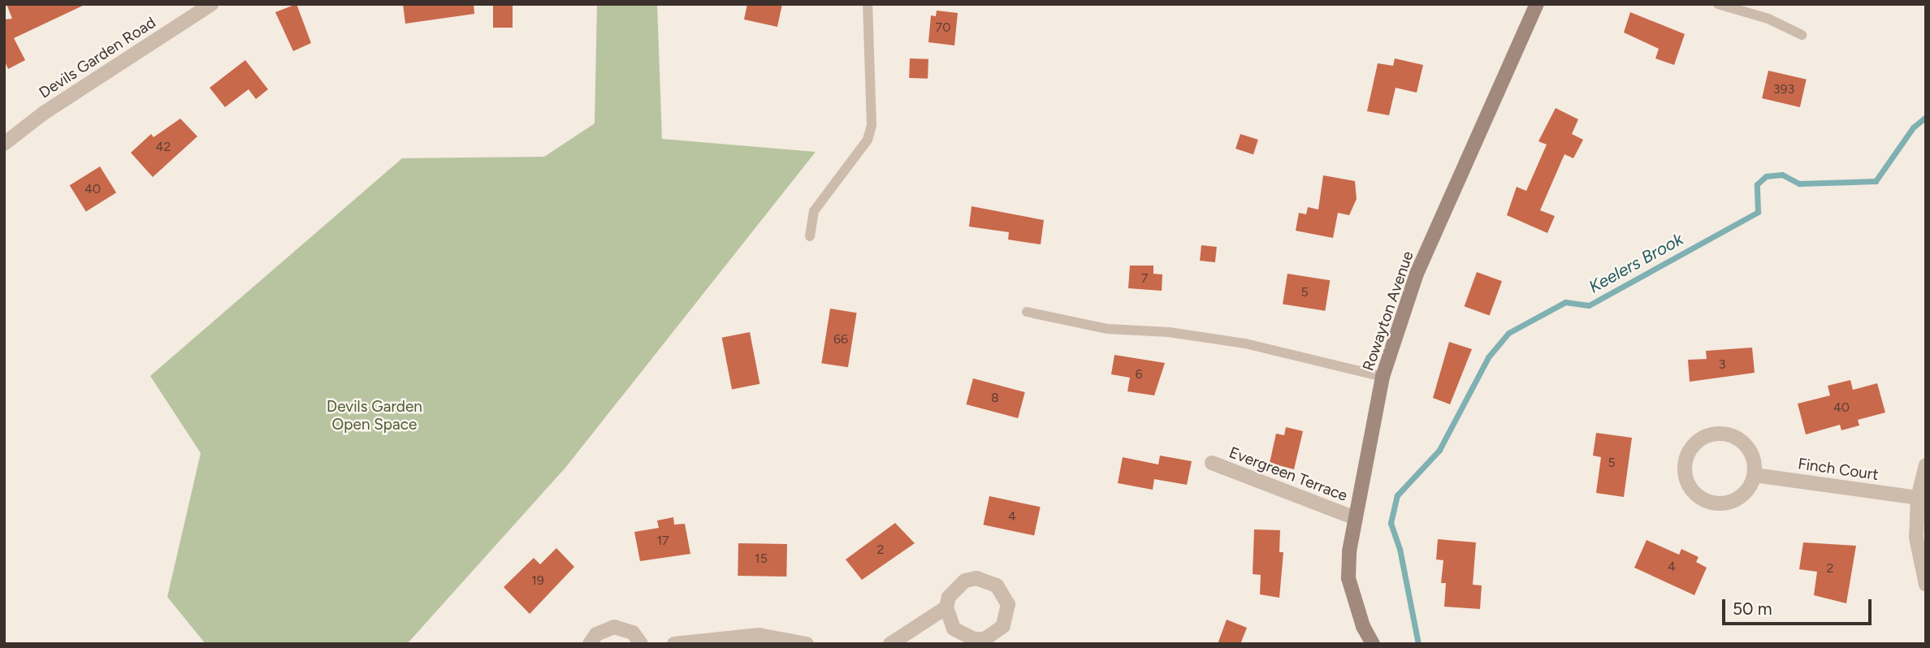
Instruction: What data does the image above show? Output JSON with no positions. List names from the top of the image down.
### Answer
{
  "streets": {
    "street": [
      "Devils Garden Road",
      "Rowayton Avenue",
      "Finch Court",
      "Evergreen Terrace"
    ]
  },
  "crossings": [
    ["Rowayton Avenue", "Evergreen Terrace"]
  ],
  "water": ["Keelers Brook"],
  "parks": ["Devils Garden Open Space"],
  "house_numbers": [
    "70",
    "393",
    "42",
    "40",
    "7",
    "5",
    "66",
    "3",
    "6",
    "8",
    "40",
    "5",
    "4",
    "17",
    "2",
    "15",
    "4",
    "2",
    "19"
  ],
  "scale_bar": "50 m"
}
